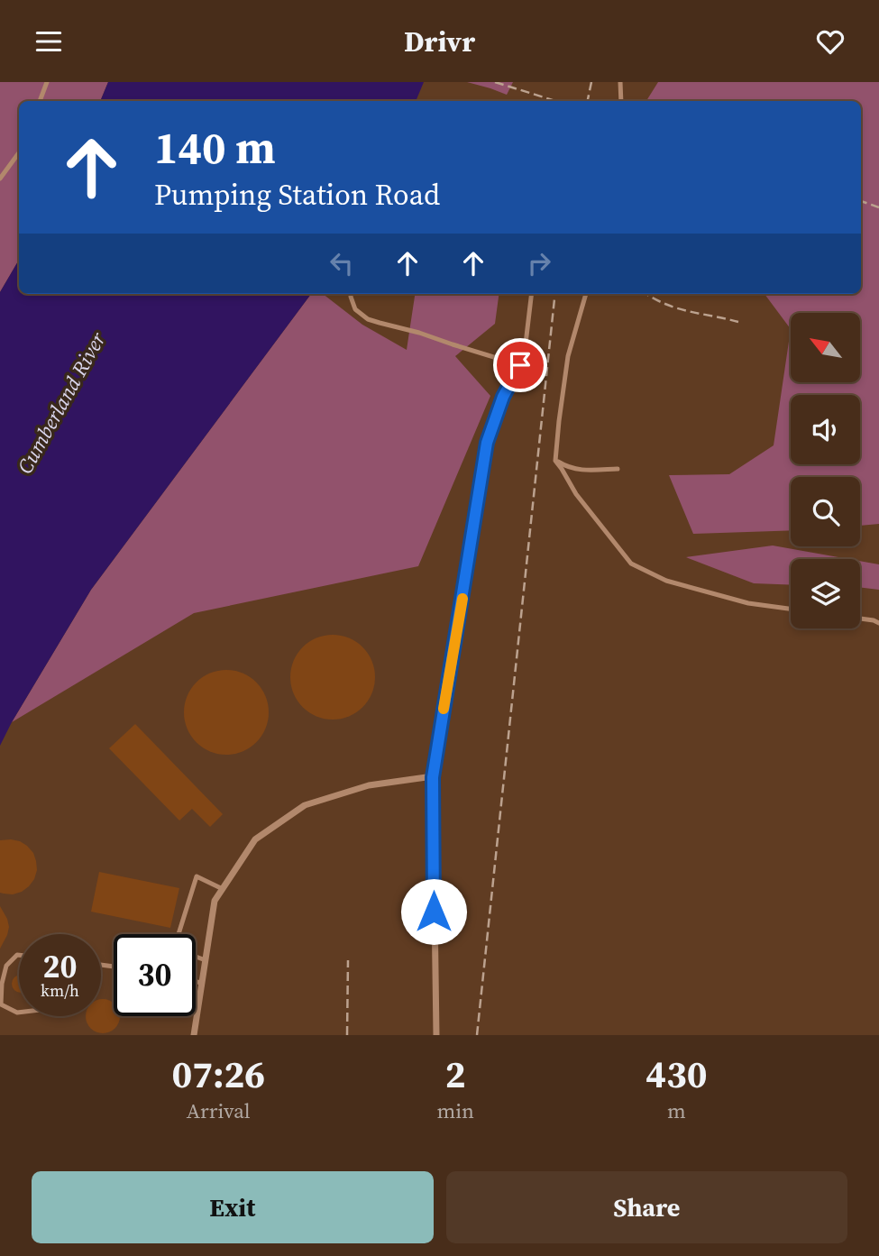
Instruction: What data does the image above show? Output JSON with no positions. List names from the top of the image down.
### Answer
{
  "water": ["Cumberland River"],
  "north": "top left",
  "page": {
    "header": "Drivr",
    "turn": ["140 m", "Pumping Station Road"],
    "speed": "20 km/h",
    "limit": "30",
    "eta": [
      "07:26",
      "Arrival",
      "2",
      "min",
      "430",
      "m"
    ],
    "buttons": ["Exit", "Share"]
  }
}
